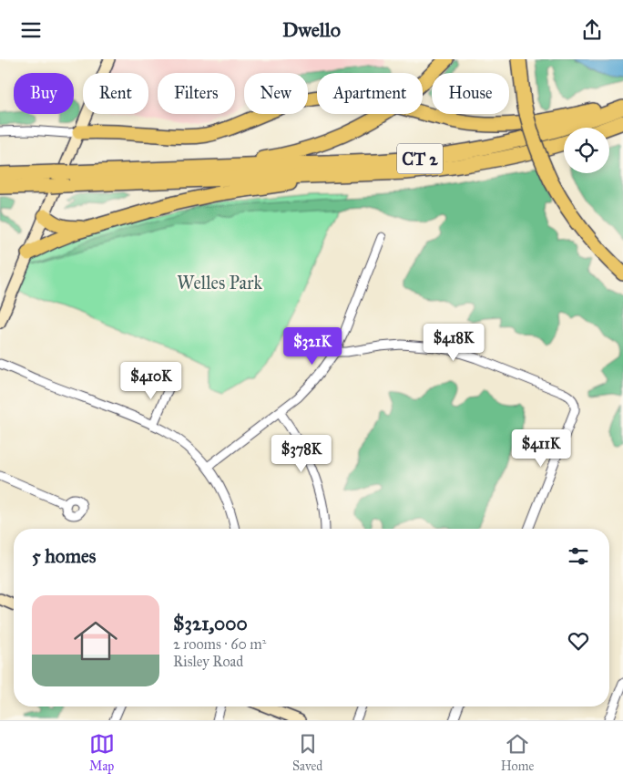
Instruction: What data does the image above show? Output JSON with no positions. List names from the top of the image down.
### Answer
{
  "streets": {
    "highway": ["CT 2"]
  },
  "parks": ["Welles Park"],
  "page": {
    "header": "Dwello",
    "chip": [
      "Buy",
      "Rent",
      "Filters",
      "New",
      "Apartment",
      "House"
    ],
    "price": [
      "$418K",
      "$321K",
      "$410K",
      "$411K",
      "$378K"
    ],
    "heading": "5 homes",
    "list": [
      {
        "name": "$321,000",
        "note": "2 rooms · 60 m² · Risley Road"
      }
    ],
    "tabs": ["Map", "Saved", "Home"]
  }
}
